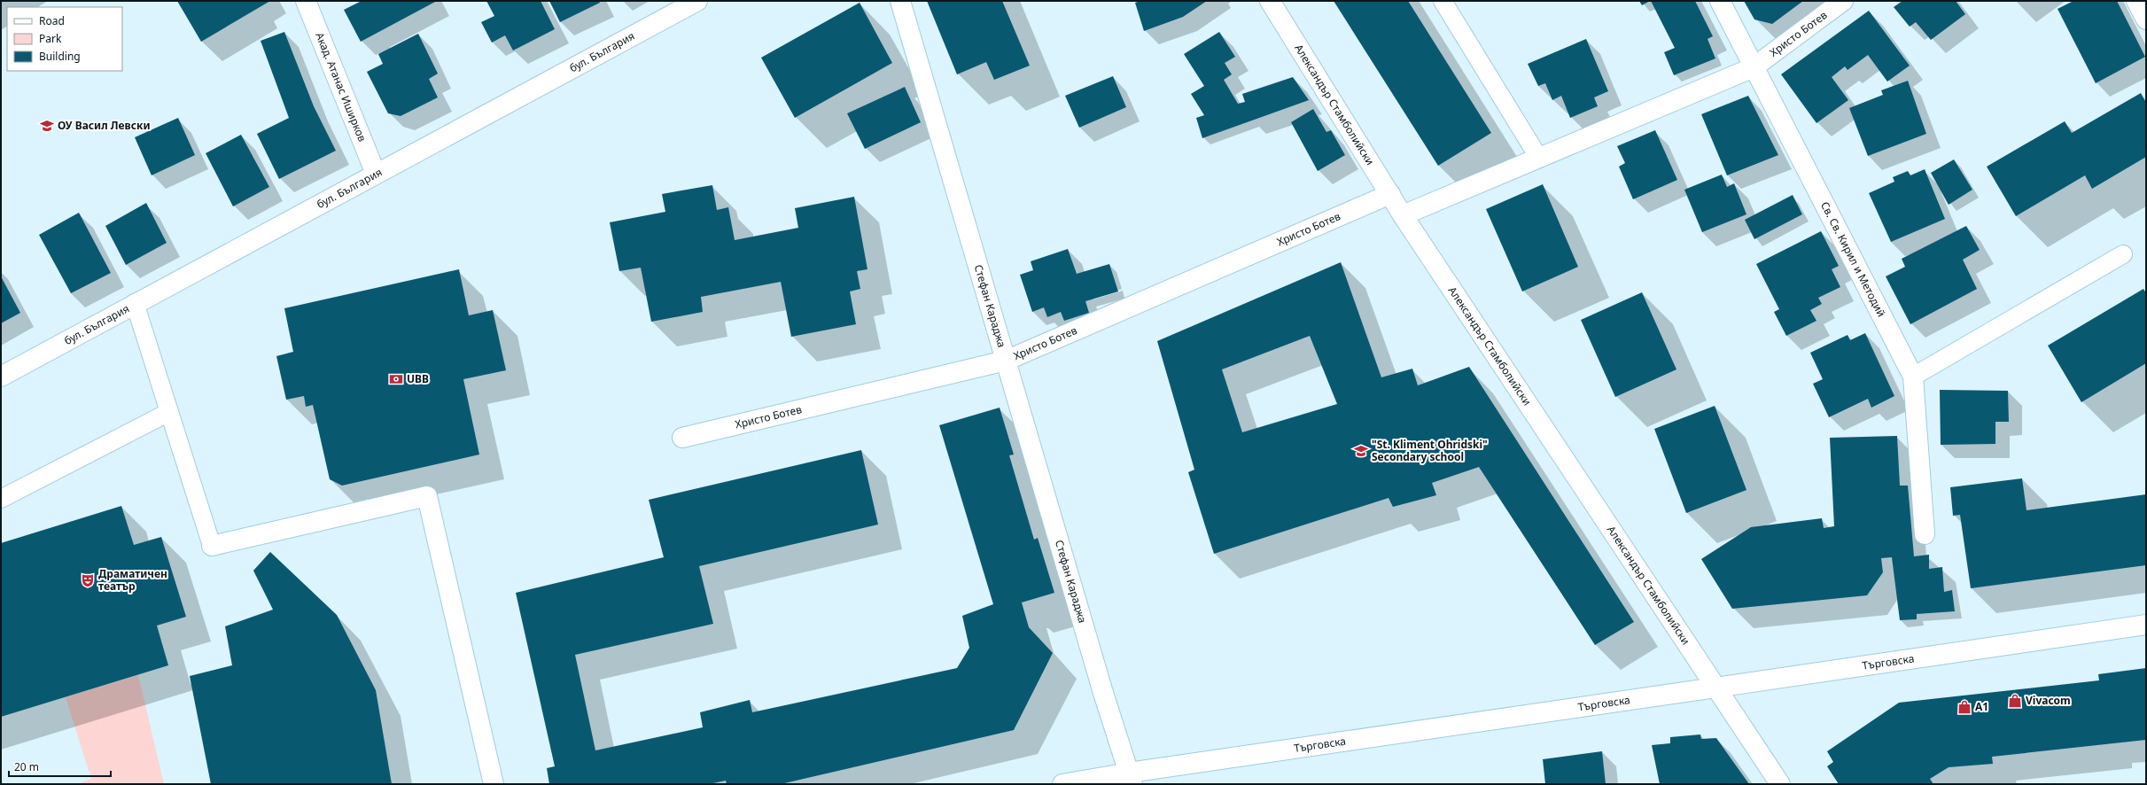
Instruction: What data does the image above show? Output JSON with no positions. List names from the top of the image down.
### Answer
{
  "streets": {
    "street": [
      "Христо Ботев",
      "бул. България",
      "Акад. Атанас Иширков",
      "Александър Стамболийски",
      "Св. Св. Кирил и Методий",
      "Стефан Караджа",
      "Търговска"
    ]
  },
  "crossings": [
    ["Христо Ботев", "Александър Стамболийски"],
    ["Христо Ботев", "Св. Св. Кирил и Методий"],
    ["Христо Ботев", "Стефан Караджа"],
    ["бул. България", "Акад. Атанас Иширков"],
    ["Александър Стамболийски", "Търговска"],
    ["Стефан Караджа", "Търговска"]
  ],
  "places": {
    "school or university": ["ОУ Васил Левски", "\"St. Kliment Ohridski\" Secondary school"],
    "bank": ["UBB"],
    "theatre": ["Драматичен театър"],
    "shop": ["Vivacom", "A1"]
  },
  "legend": ["Road", "Park", "Building"],
  "scale_bar": "20 m"
}
